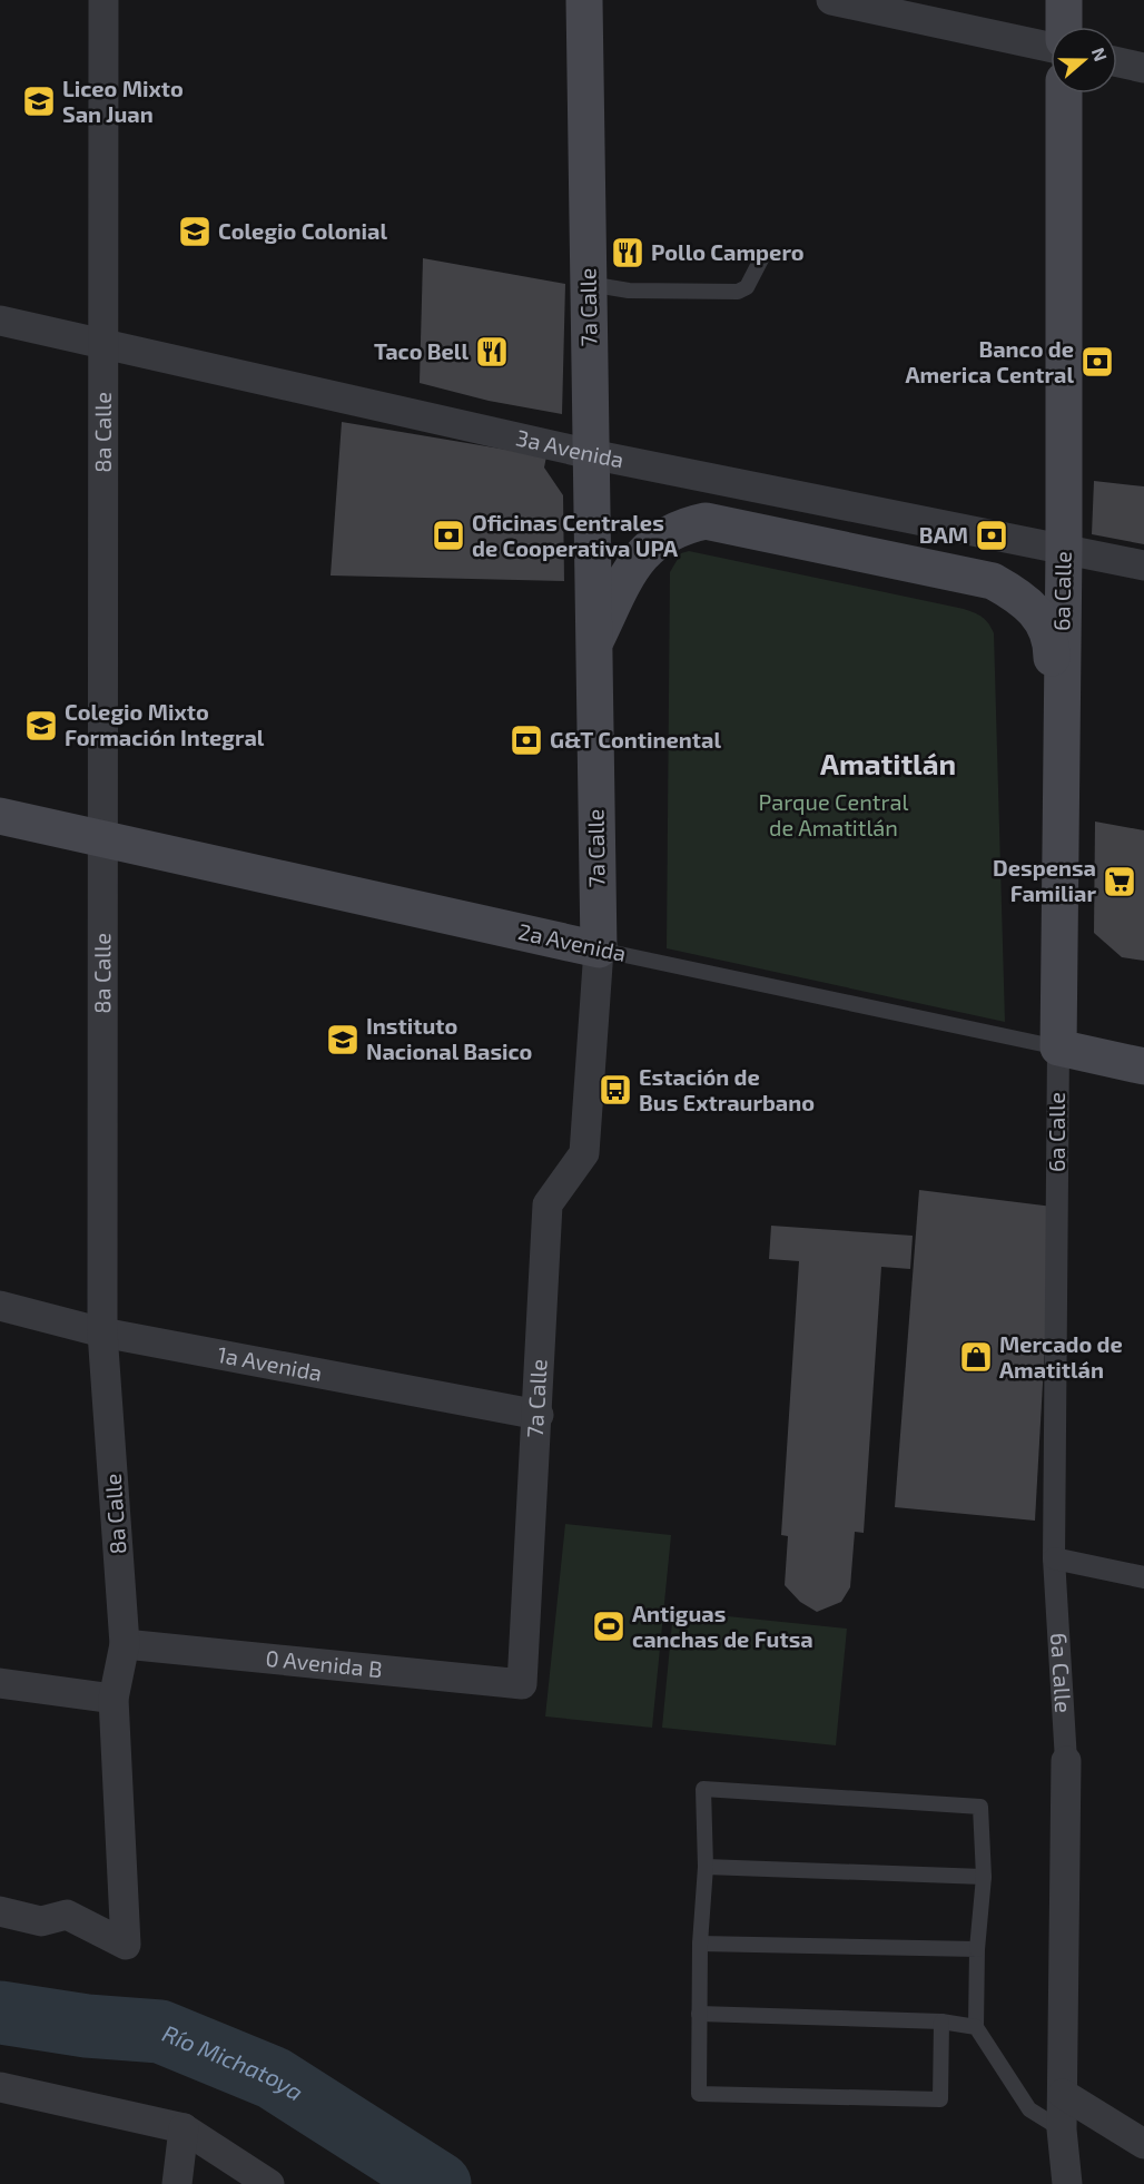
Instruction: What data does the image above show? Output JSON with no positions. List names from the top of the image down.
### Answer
{
  "streets": {
    "main road": ["7a Calle", "6a Calle", "2a Avenida"],
    "street": [
      "8a Calle",
      "3a Avenida",
      "1a Avenida",
      "0 Avenida B"
    ]
  },
  "crossings": [
    ["7a Calle", "3a Avenida"],
    ["7a Calle", "2a Avenida"],
    ["7a Calle", "1a Avenida"],
    ["7a Calle", "0 Avenida B"],
    ["8a Calle", "3a Avenida"],
    ["8a Calle", "2a Avenida"],
    ["8a Calle", "1a Avenida"],
    ["8a Calle", "0 Avenida B"],
    ["3a Avenida", "6a Calle"],
    ["6a Calle", "2a Avenida"]
  ],
  "districts": ["Amatitlán"],
  "water": ["Río Michatoya"],
  "parks": ["Parque Central de Amatitlán"],
  "places": {
    "school or university": [
      "Liceo Mixto San Juan",
      "Colegio Colonial",
      "Colegio Mixto Formación Integral",
      "Instituto Nacional Basico"
    ],
    "restaurant": ["Pollo Campero", "Taco Bell"],
    "bank": [
      "Banco de America Central",
      "Oficinas Centrales de Cooperativa UPA",
      "BAM",
      "G&T Continental"
    ],
    "supermarket": ["Despensa Familiar"],
    "bus stop": ["Estación de Bus Extraurbano"],
    "shop": ["Mercado de Amatitlán"],
    "sports": ["Antiguas canchas de Futsa"]
  },
  "north": "right"
}
